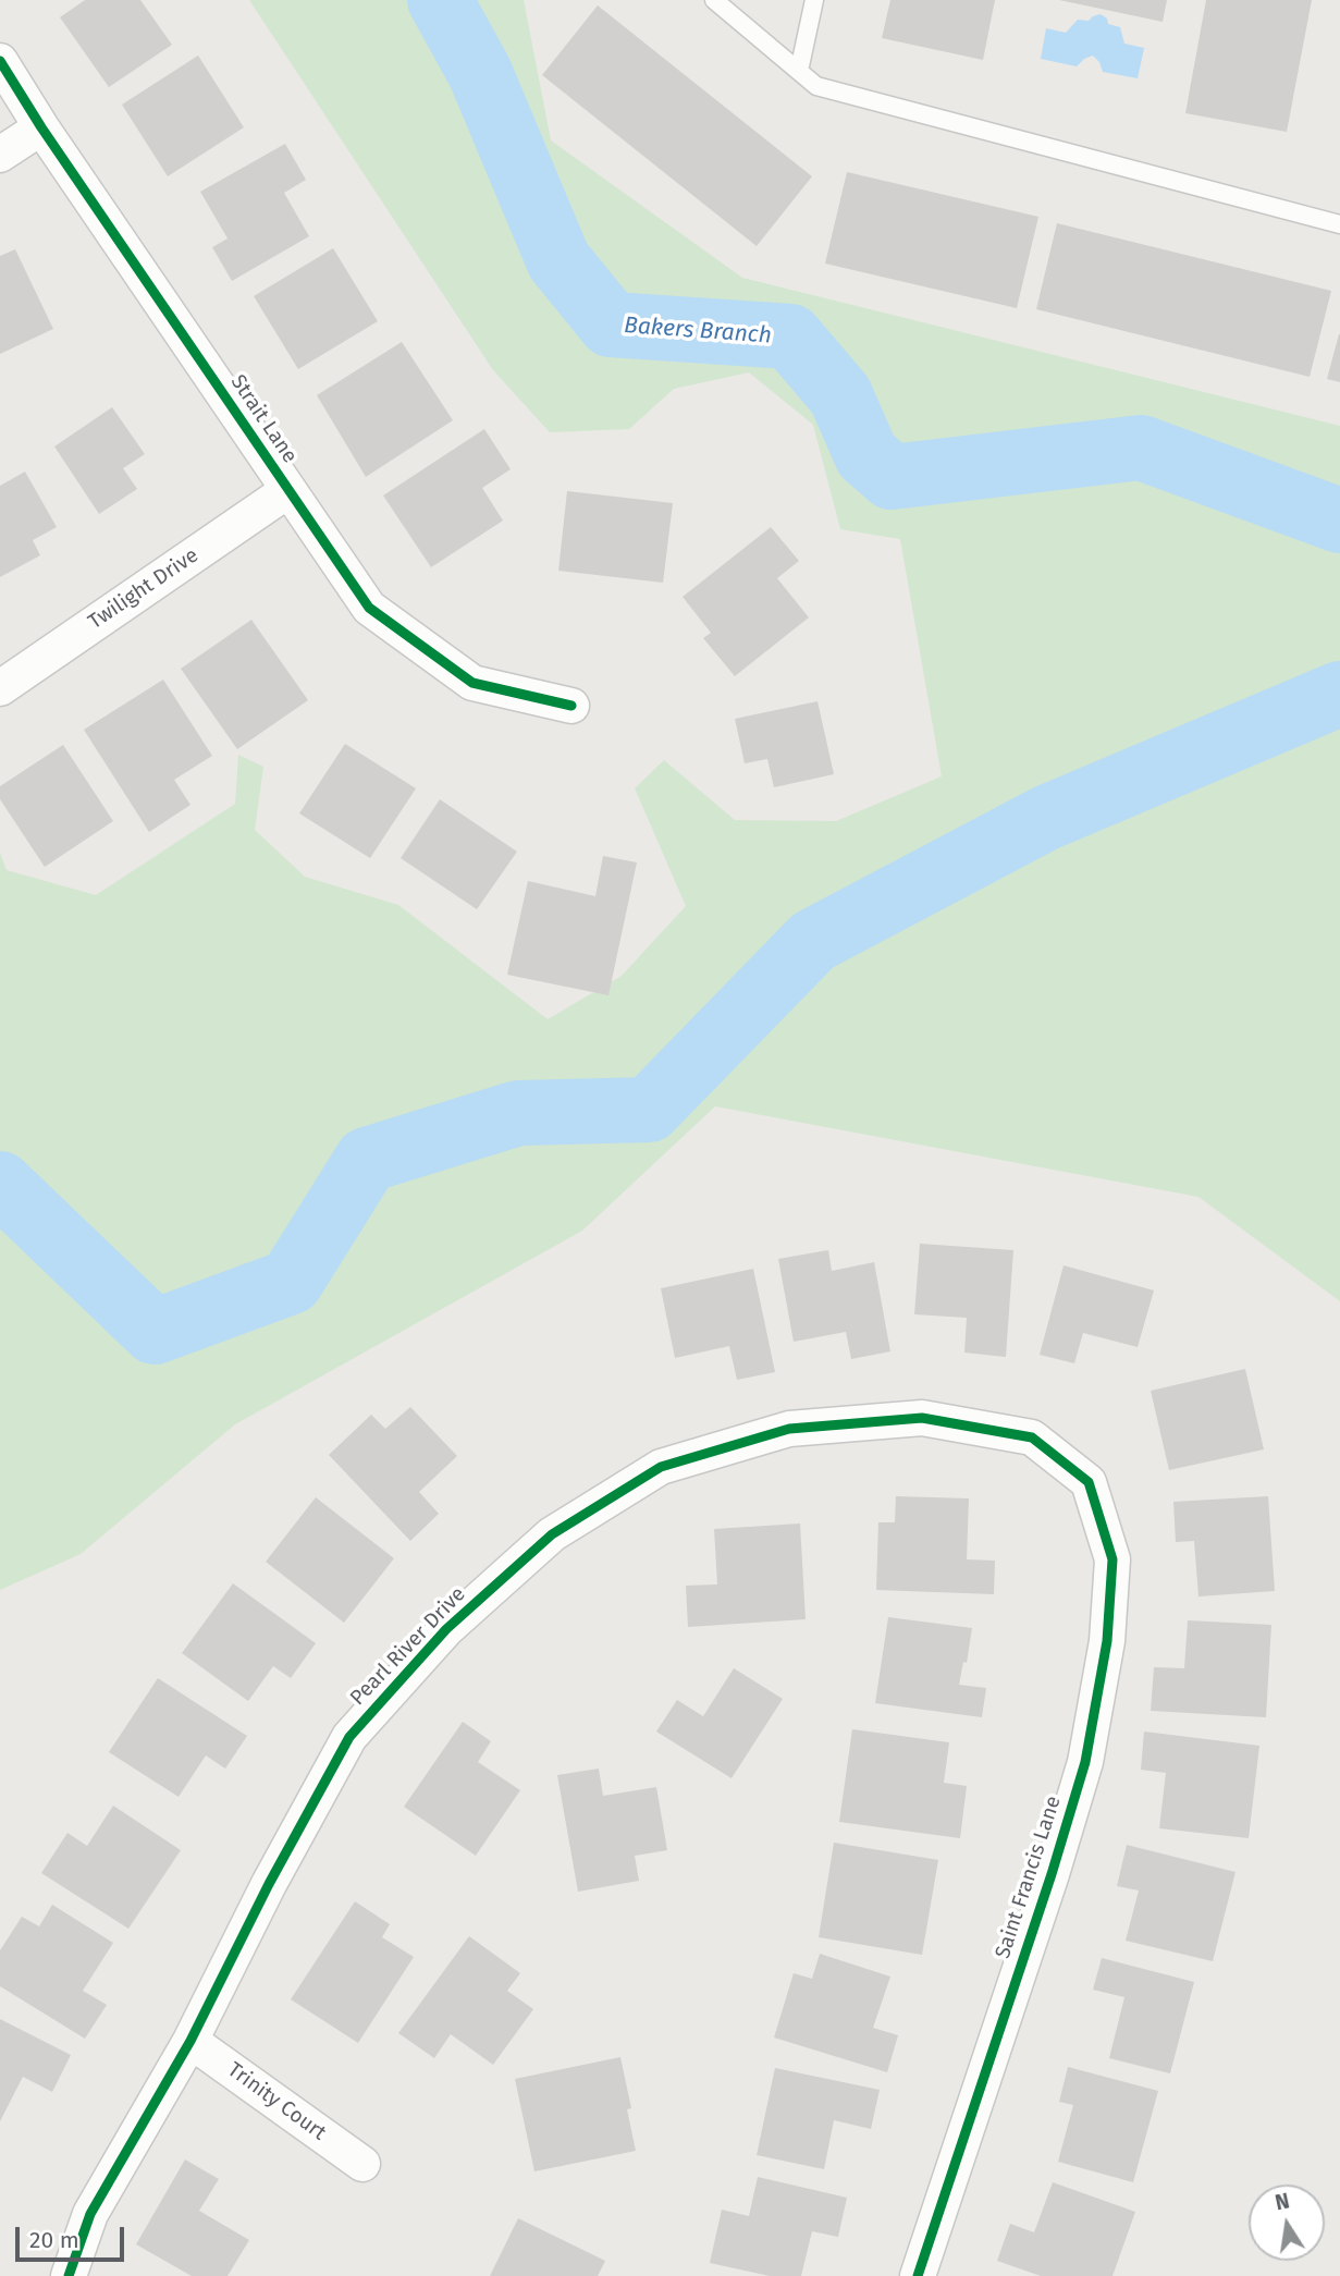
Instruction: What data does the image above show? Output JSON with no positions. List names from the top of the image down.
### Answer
{
  "streets": {
    "street": [
      "Strait Lane",
      "Twilight Drive",
      "Pearl River Drive",
      "Saint Francis Lane",
      "Trinity Court"
    ]
  },
  "crossings": [
    ["Strait Lane", "Twilight Drive"],
    ["Pearl River Drive", "Saint Francis Lane"],
    ["Pearl River Drive", "Trinity Court"]
  ],
  "water": ["Bakers Branch"],
  "scale_bar": "20 m",
  "north": "top"
}
